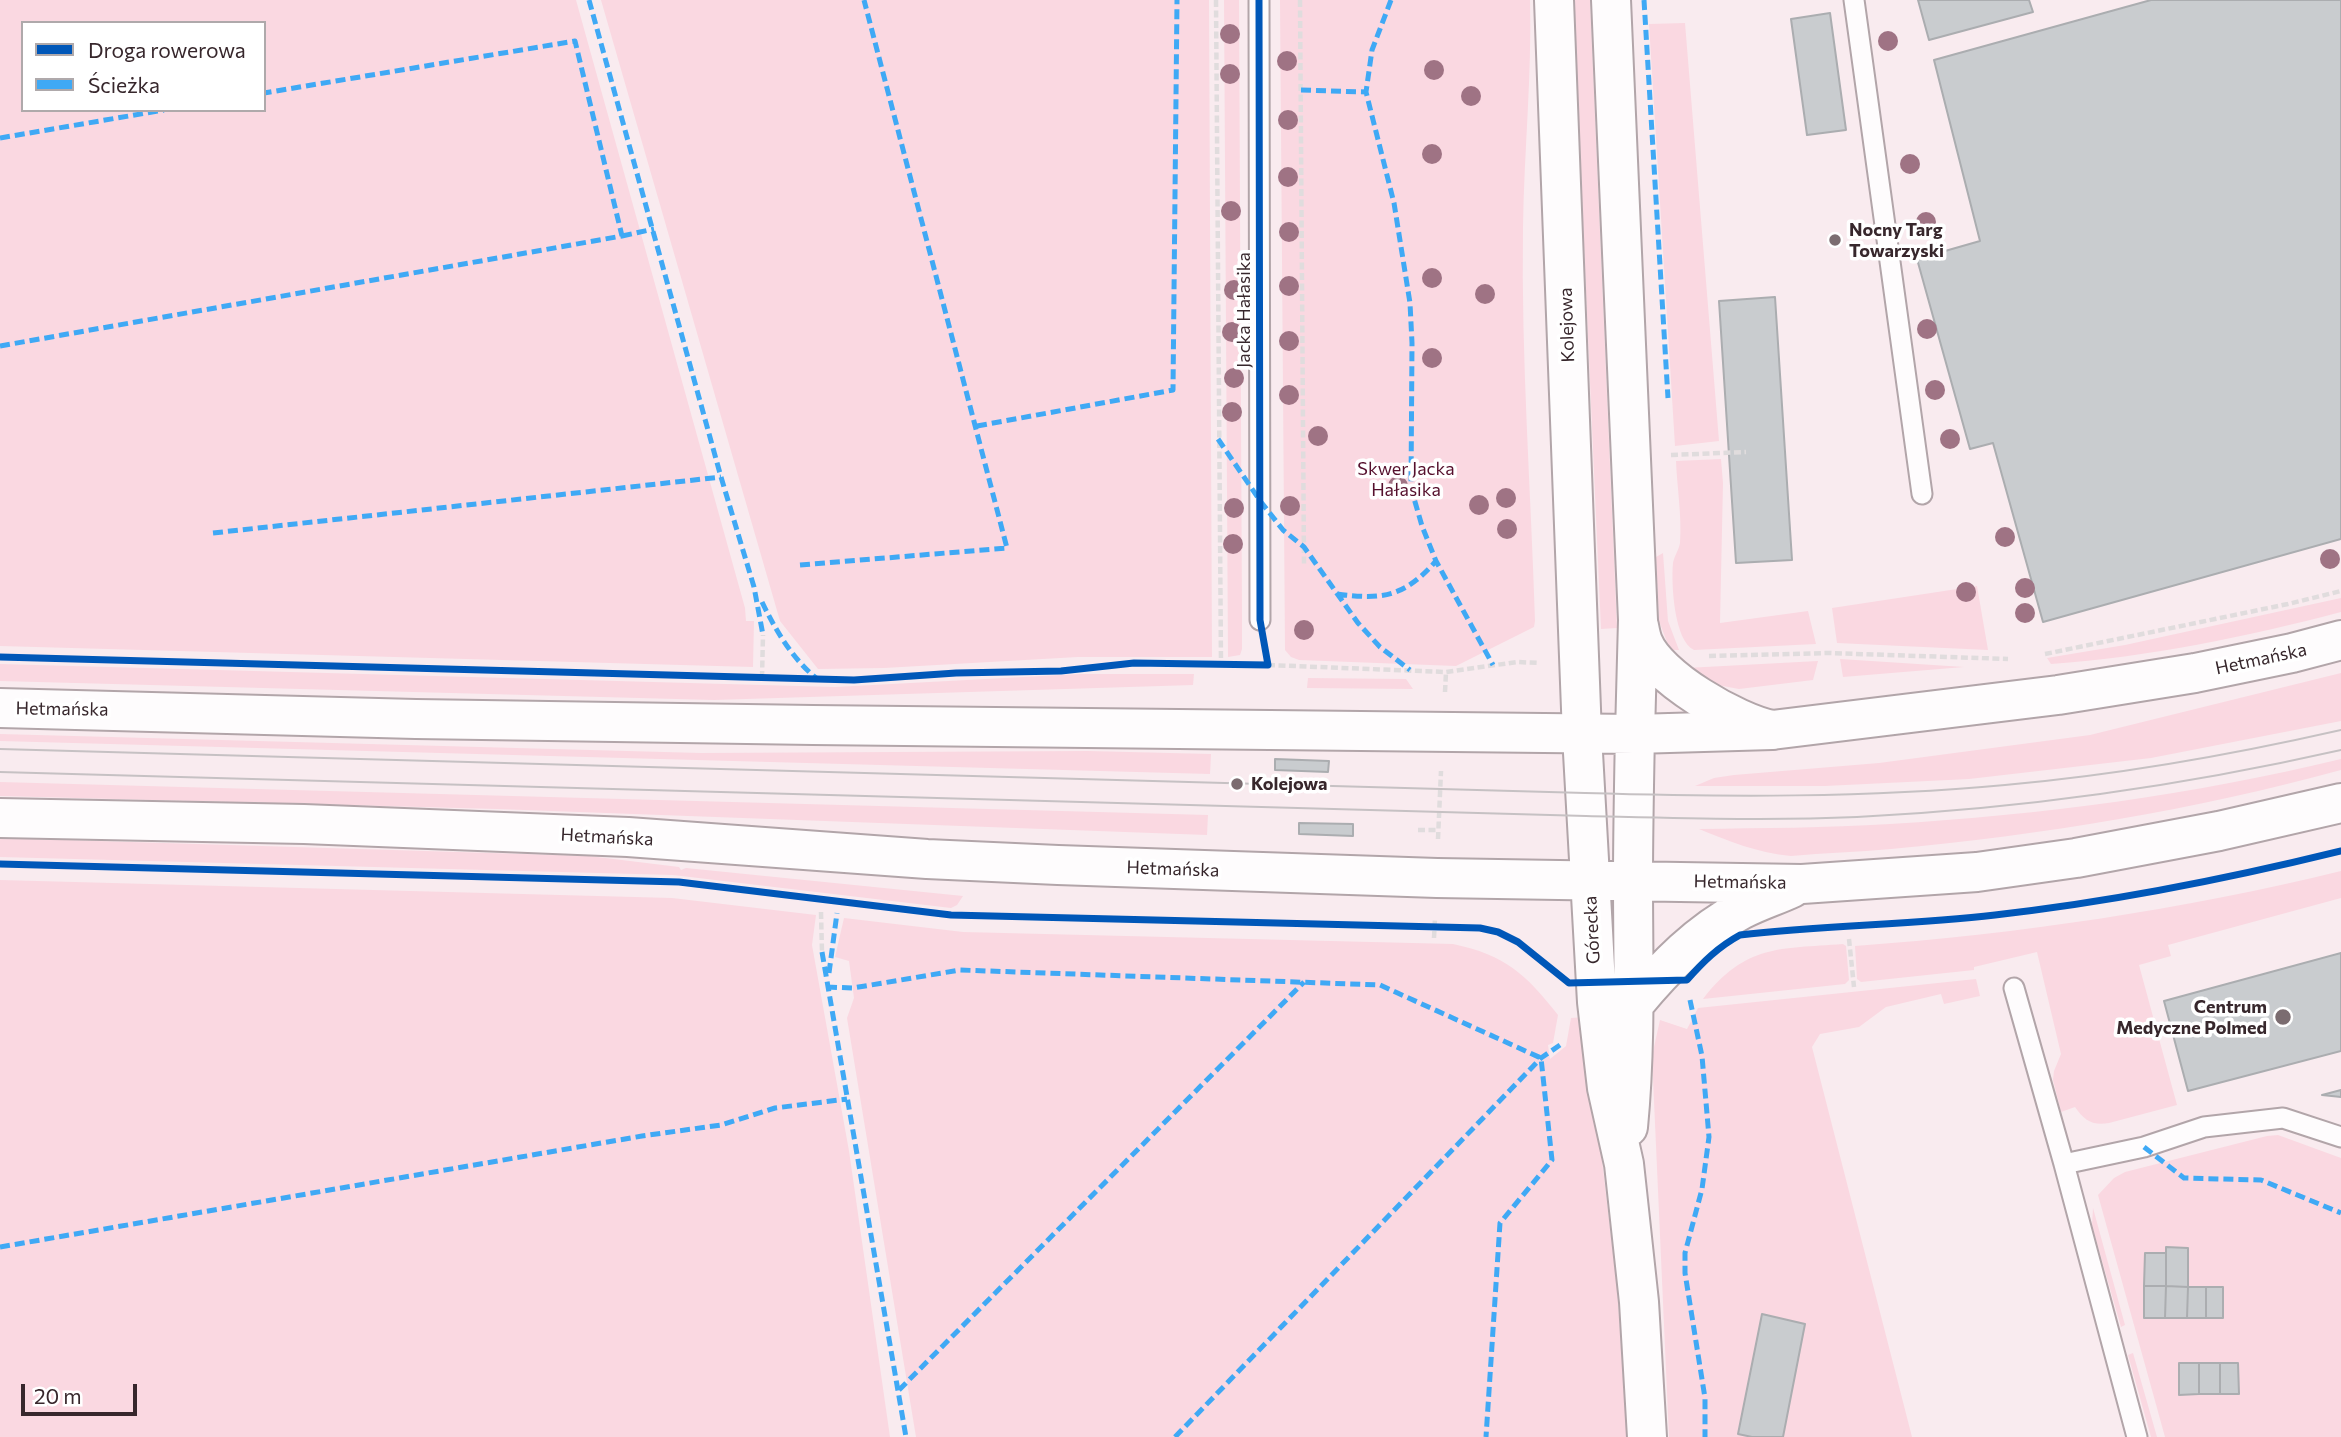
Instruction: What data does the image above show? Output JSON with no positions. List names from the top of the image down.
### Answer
{
  "streets": {
    "main road": ["Kolejowa", "Hetmańska", "Górecka"],
    "lane": ["Jacka Hałasika"]
  },
  "crossings": [
    ["Kolejowa", "Hetmańska"],
    ["Kolejowa", "Górecka"],
    ["Hetmańska", "Górecka"]
  ],
  "parks": ["Skwer Jacka Hałasika"],
  "places": ["Nocny Targ Towarzyski", "Kolejowa", "Centrum Medyczne Polmed"],
  "legend": ["Droga rowerowa", "Ścieżka"],
  "scale_bar": "20 m"
}
